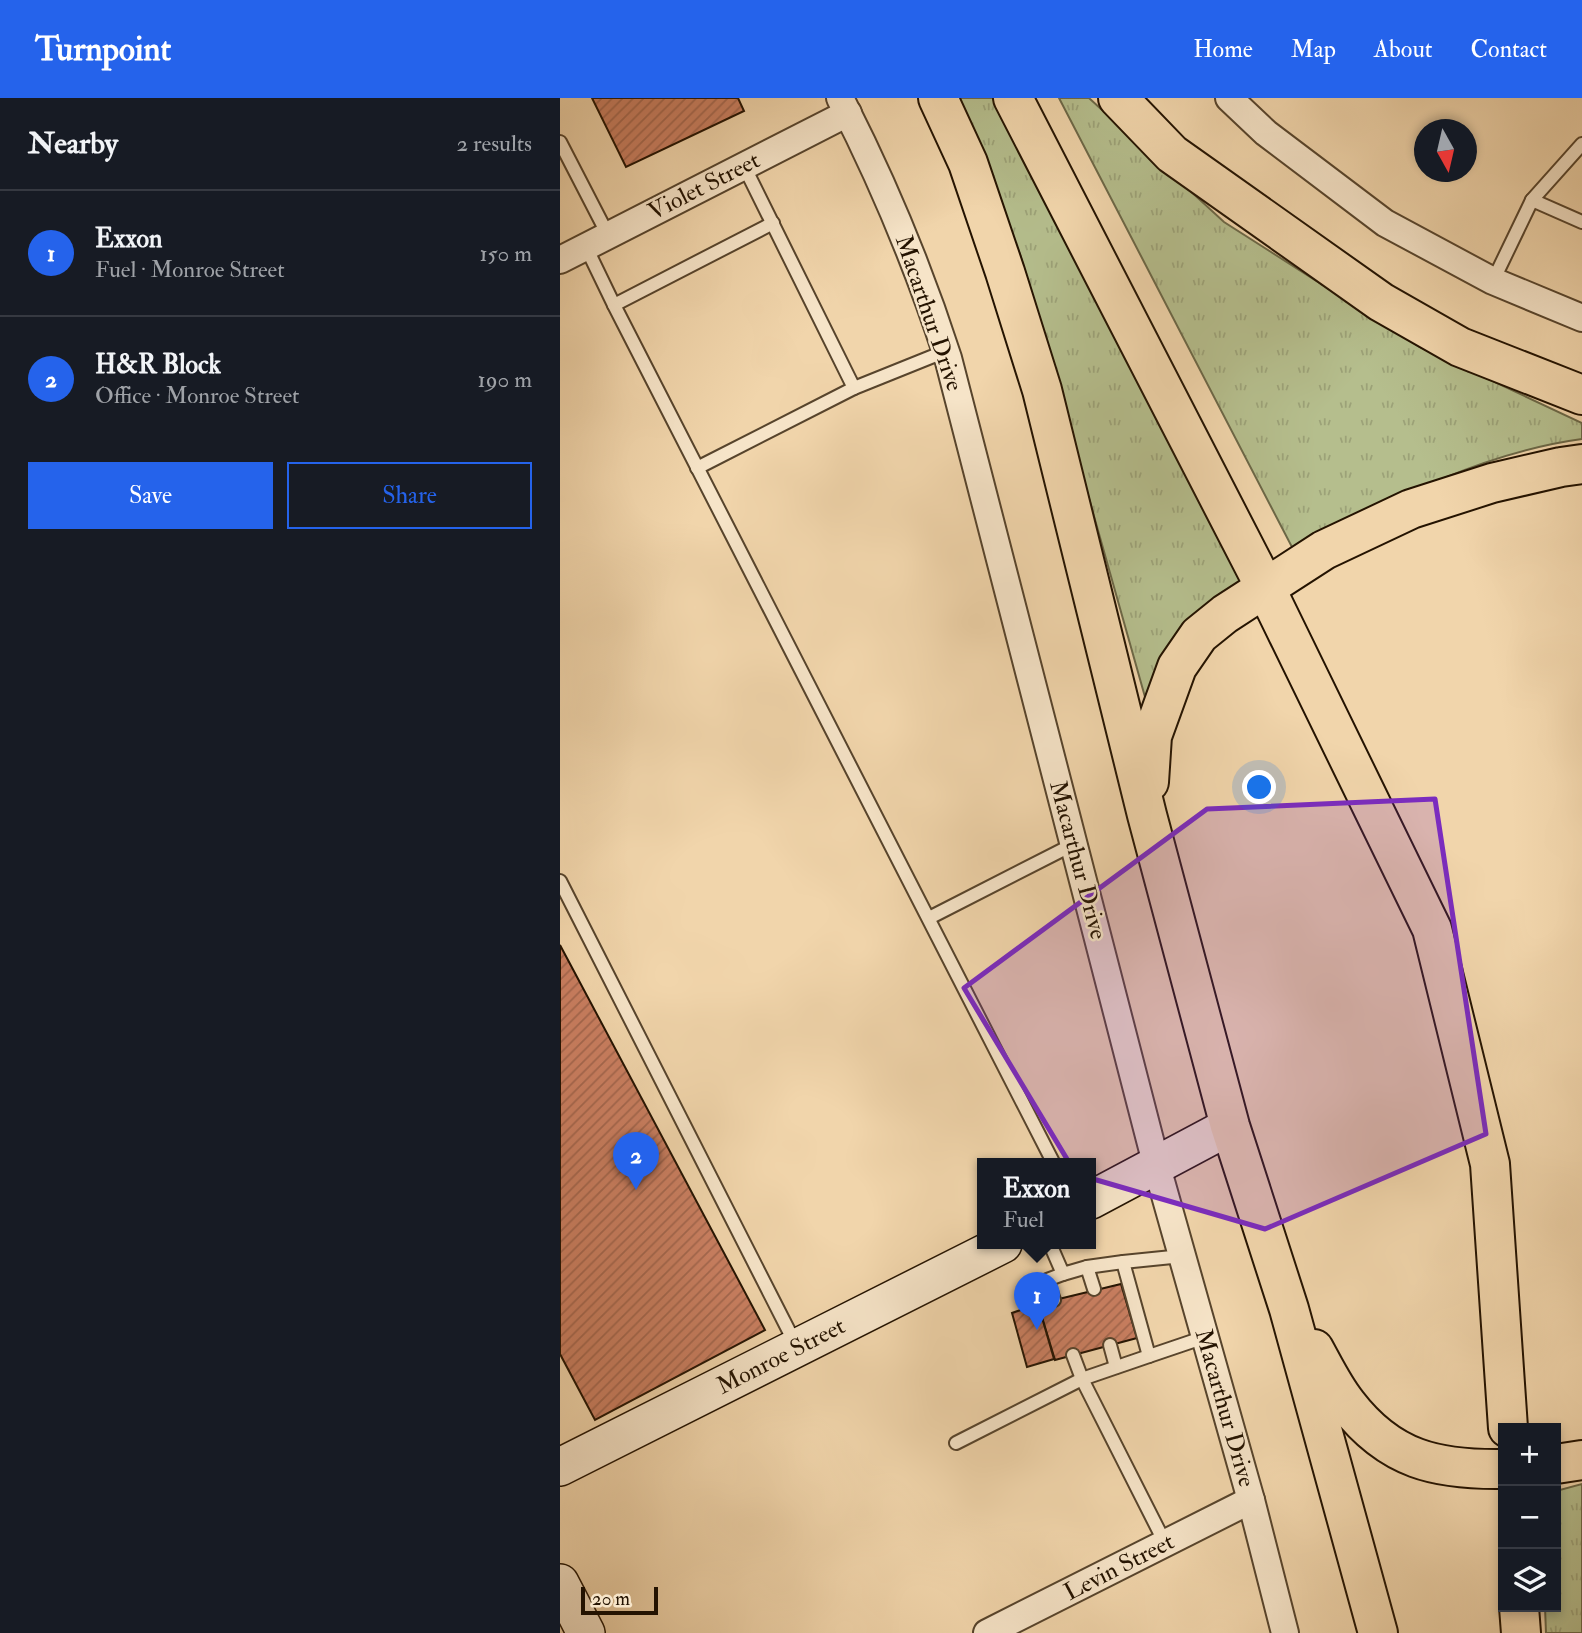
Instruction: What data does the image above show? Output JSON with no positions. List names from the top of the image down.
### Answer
{
  "streets": {
    "main road": ["Monroe Street"],
    "street": ["Violet Street", "Macarthur Drive", "Levin Street"]
  },
  "crossings": [
    ["Violet Street", "Macarthur Drive"],
    ["Macarthur Drive", "Levin Street"]
  ],
  "scale_bar": "20 m",
  "north": "bottom",
  "page": {
    "header": "Turnpoint",
    "nav": [
      "Home",
      "Map",
      "About",
      "Contact"
    ],
    "heading": ["Nearby", "2 results"],
    "list": [
      {
        "mark": "1",
        "name": "Exxon",
        "note": "Fuel · Monroe Street",
        "value": "150 m"
      },
      {
        "mark": "2",
        "name": "H&R Block",
        "note": "Office · Monroe Street",
        "value": "190 m"
      }
    ],
    "buttons": ["Save", "Share"],
    "pins": ["2", "1"],
    "popup": ["Exxon", "Fuel"],
    "map_buttons": ["+", "−"],
    "scale": "20 m"
  }
}
